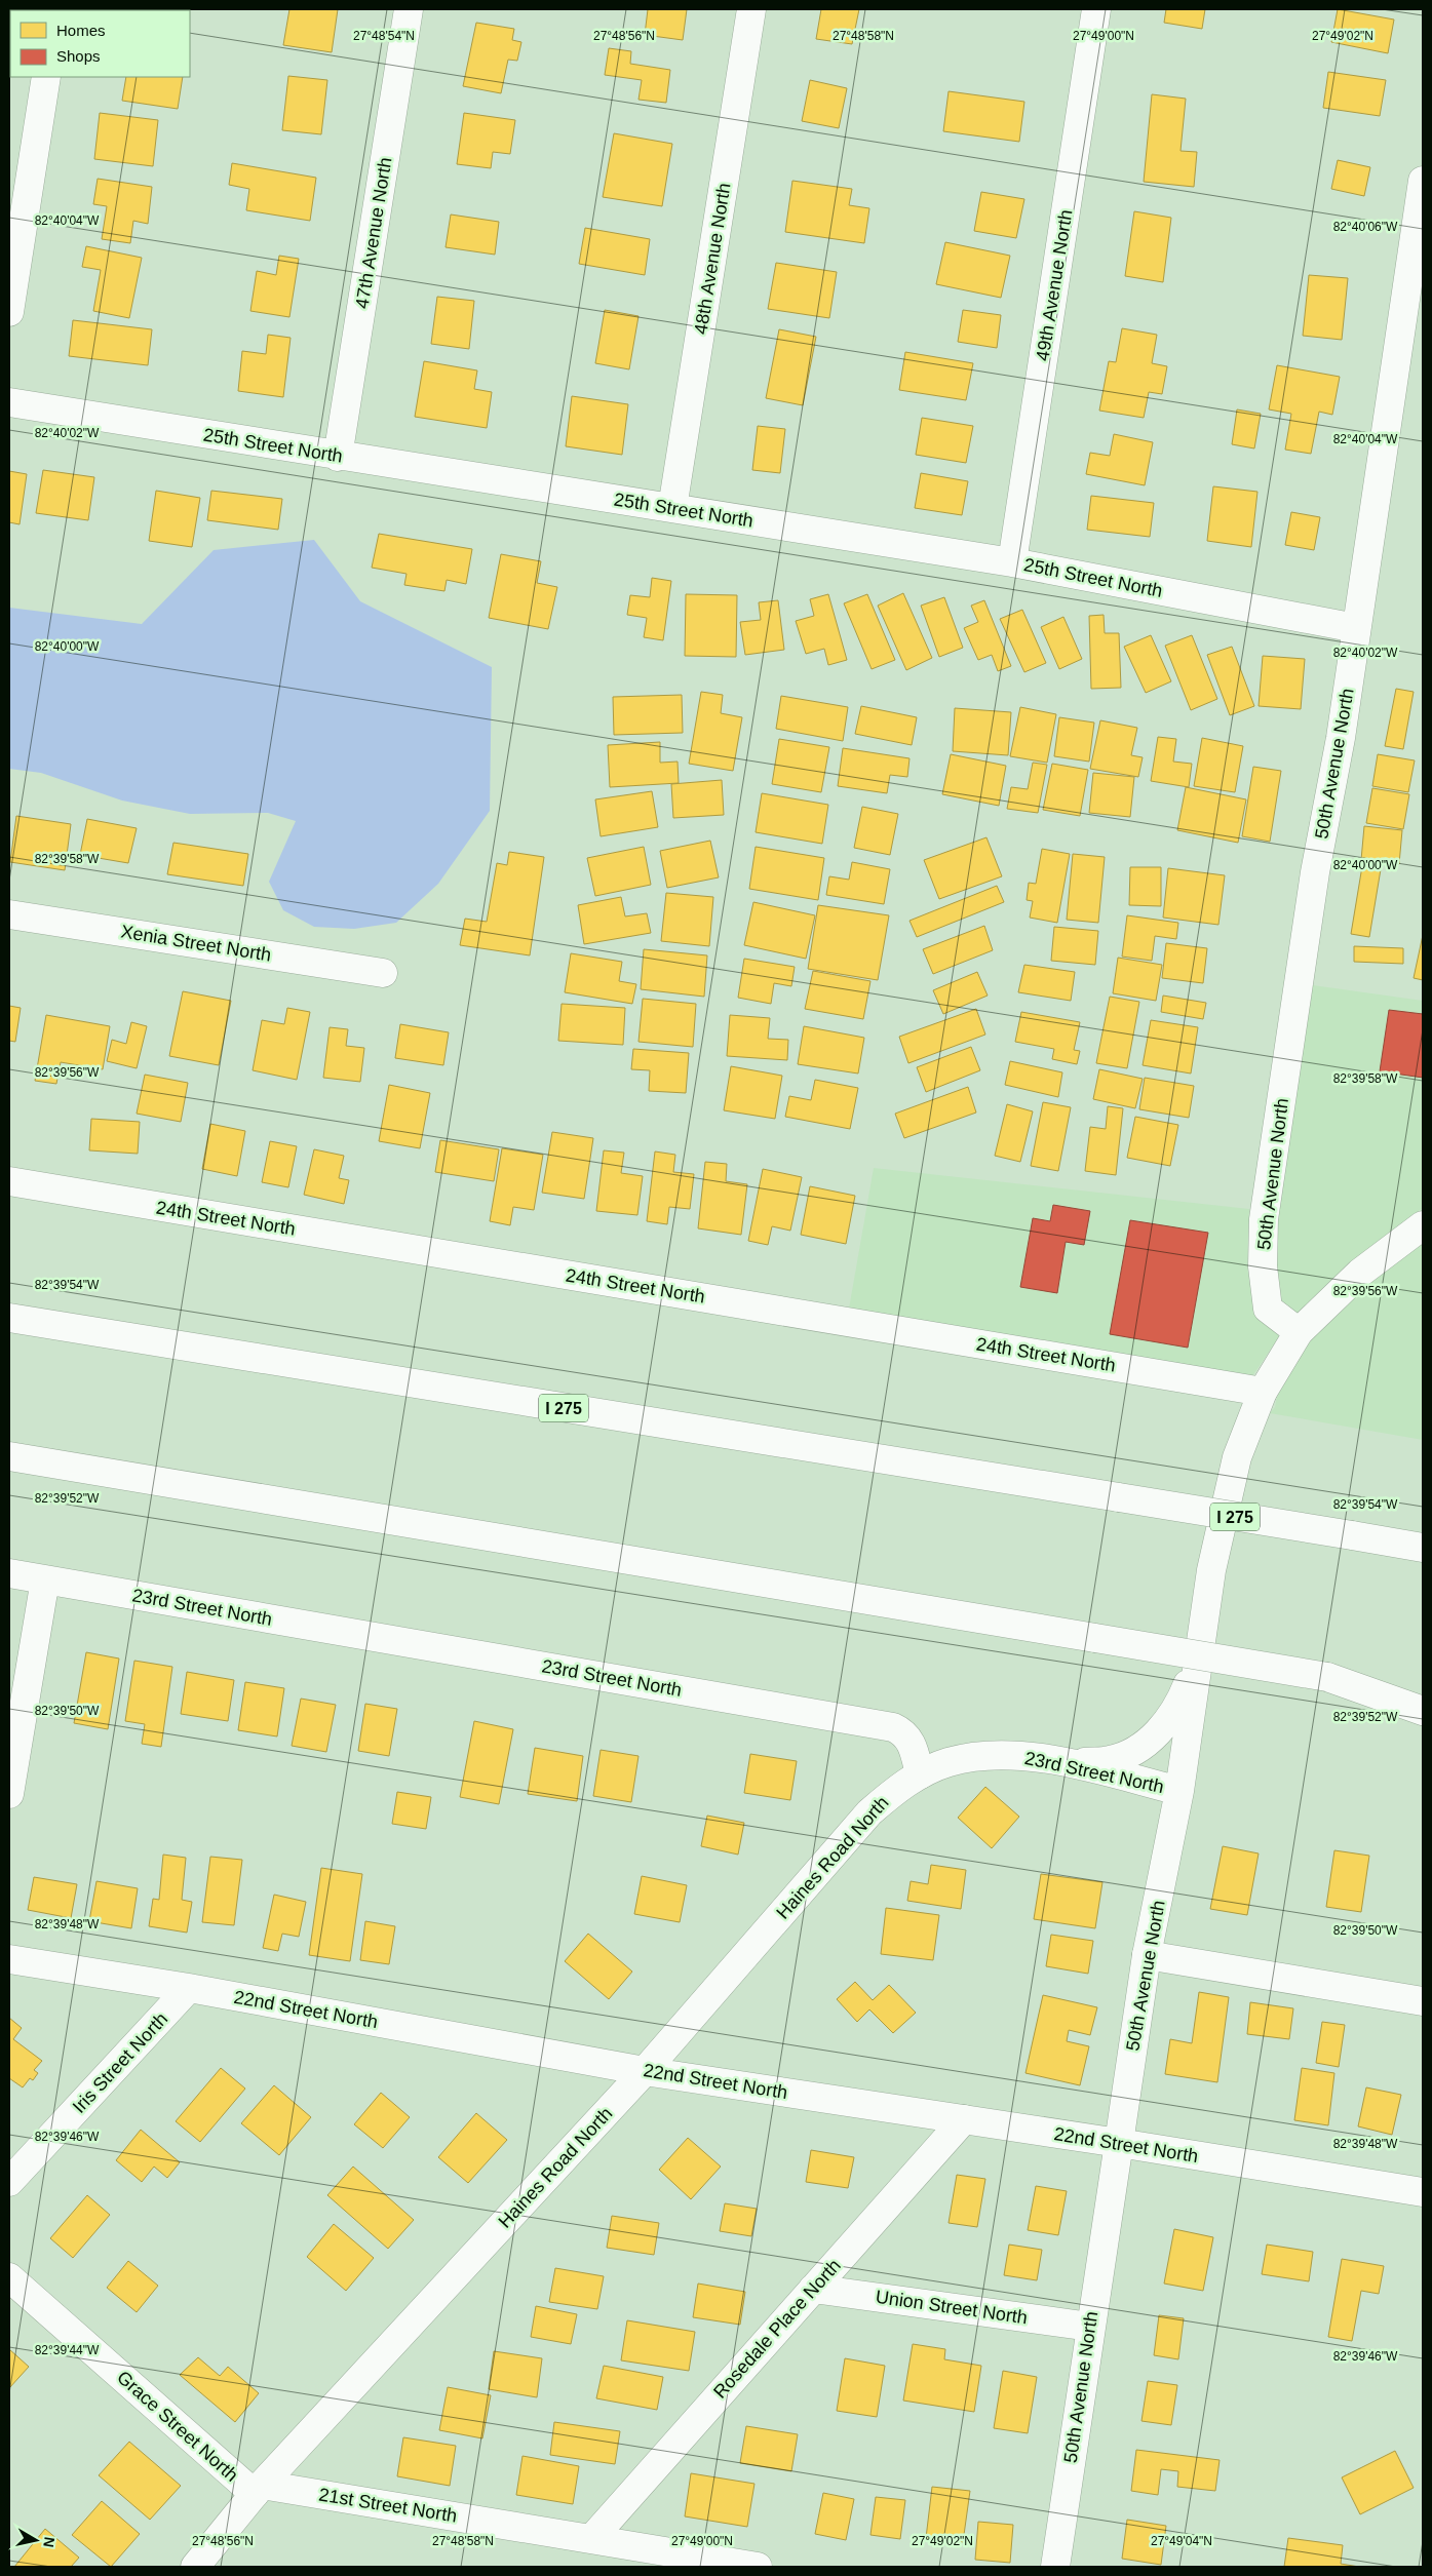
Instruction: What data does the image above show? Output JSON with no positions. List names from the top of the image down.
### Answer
{
  "streets": {
    "main road": [
      "47th Avenue North",
      "48th Avenue North",
      "49th Avenue North",
      "25th Street North",
      "50th Avenue North",
      "Xenia Street North",
      "24th Street North",
      "I 275",
      "23rd Street North",
      "Haines Road North",
      "22nd Street North",
      "Iris Street North",
      "Union Street North",
      "Rosedale Place North",
      "Grace Street North",
      "21st Street North"
    ]
  },
  "crossings": [
    ["47th Avenue North", "25th Street North"],
    ["48th Avenue North", "25th Street North"],
    ["49th Avenue North", "25th Street North"],
    ["25th Street North", "50th Avenue North"],
    ["50th Avenue North", "24th Street North"],
    ["50th Avenue North", "23rd Street North"],
    ["50th Avenue North", "22nd Street North"],
    ["50th Avenue North", "Union Street North"],
    ["23rd Street North", "Haines Road North"],
    ["Haines Road North", "22nd Street North"],
    ["Haines Road North", "Grace Street North"],
    ["Haines Road North", "21st Street North"],
    ["22nd Street North", "Iris Street North"],
    ["22nd Street North", "Rosedale Place North"],
    ["Union Street North", "Rosedale Place North"],
    ["Rosedale Place North", "21st Street North"],
    ["Grace Street North", "21st Street North"]
  ],
  "legend": ["Homes", "Shops"],
  "north": "right",
  "coordinates": [
    "27°48'54\"N",
    "27°48'56\"N",
    "27°48'58\"N",
    "27°49'00\"N",
    "27°49'02\"N",
    "82°40'04\"W",
    "82°40'06\"W",
    "82°40'02\"W",
    "82°40'00\"W",
    "82°39'58\"W",
    "82°39'56\"W",
    "82°39'54\"W",
    "82°39'52\"W",
    "82°39'50\"W",
    "82°39'48\"W",
    "82°39'46\"W",
    "82°39'44\"W",
    "27°49'04\"N"
  ]
}
